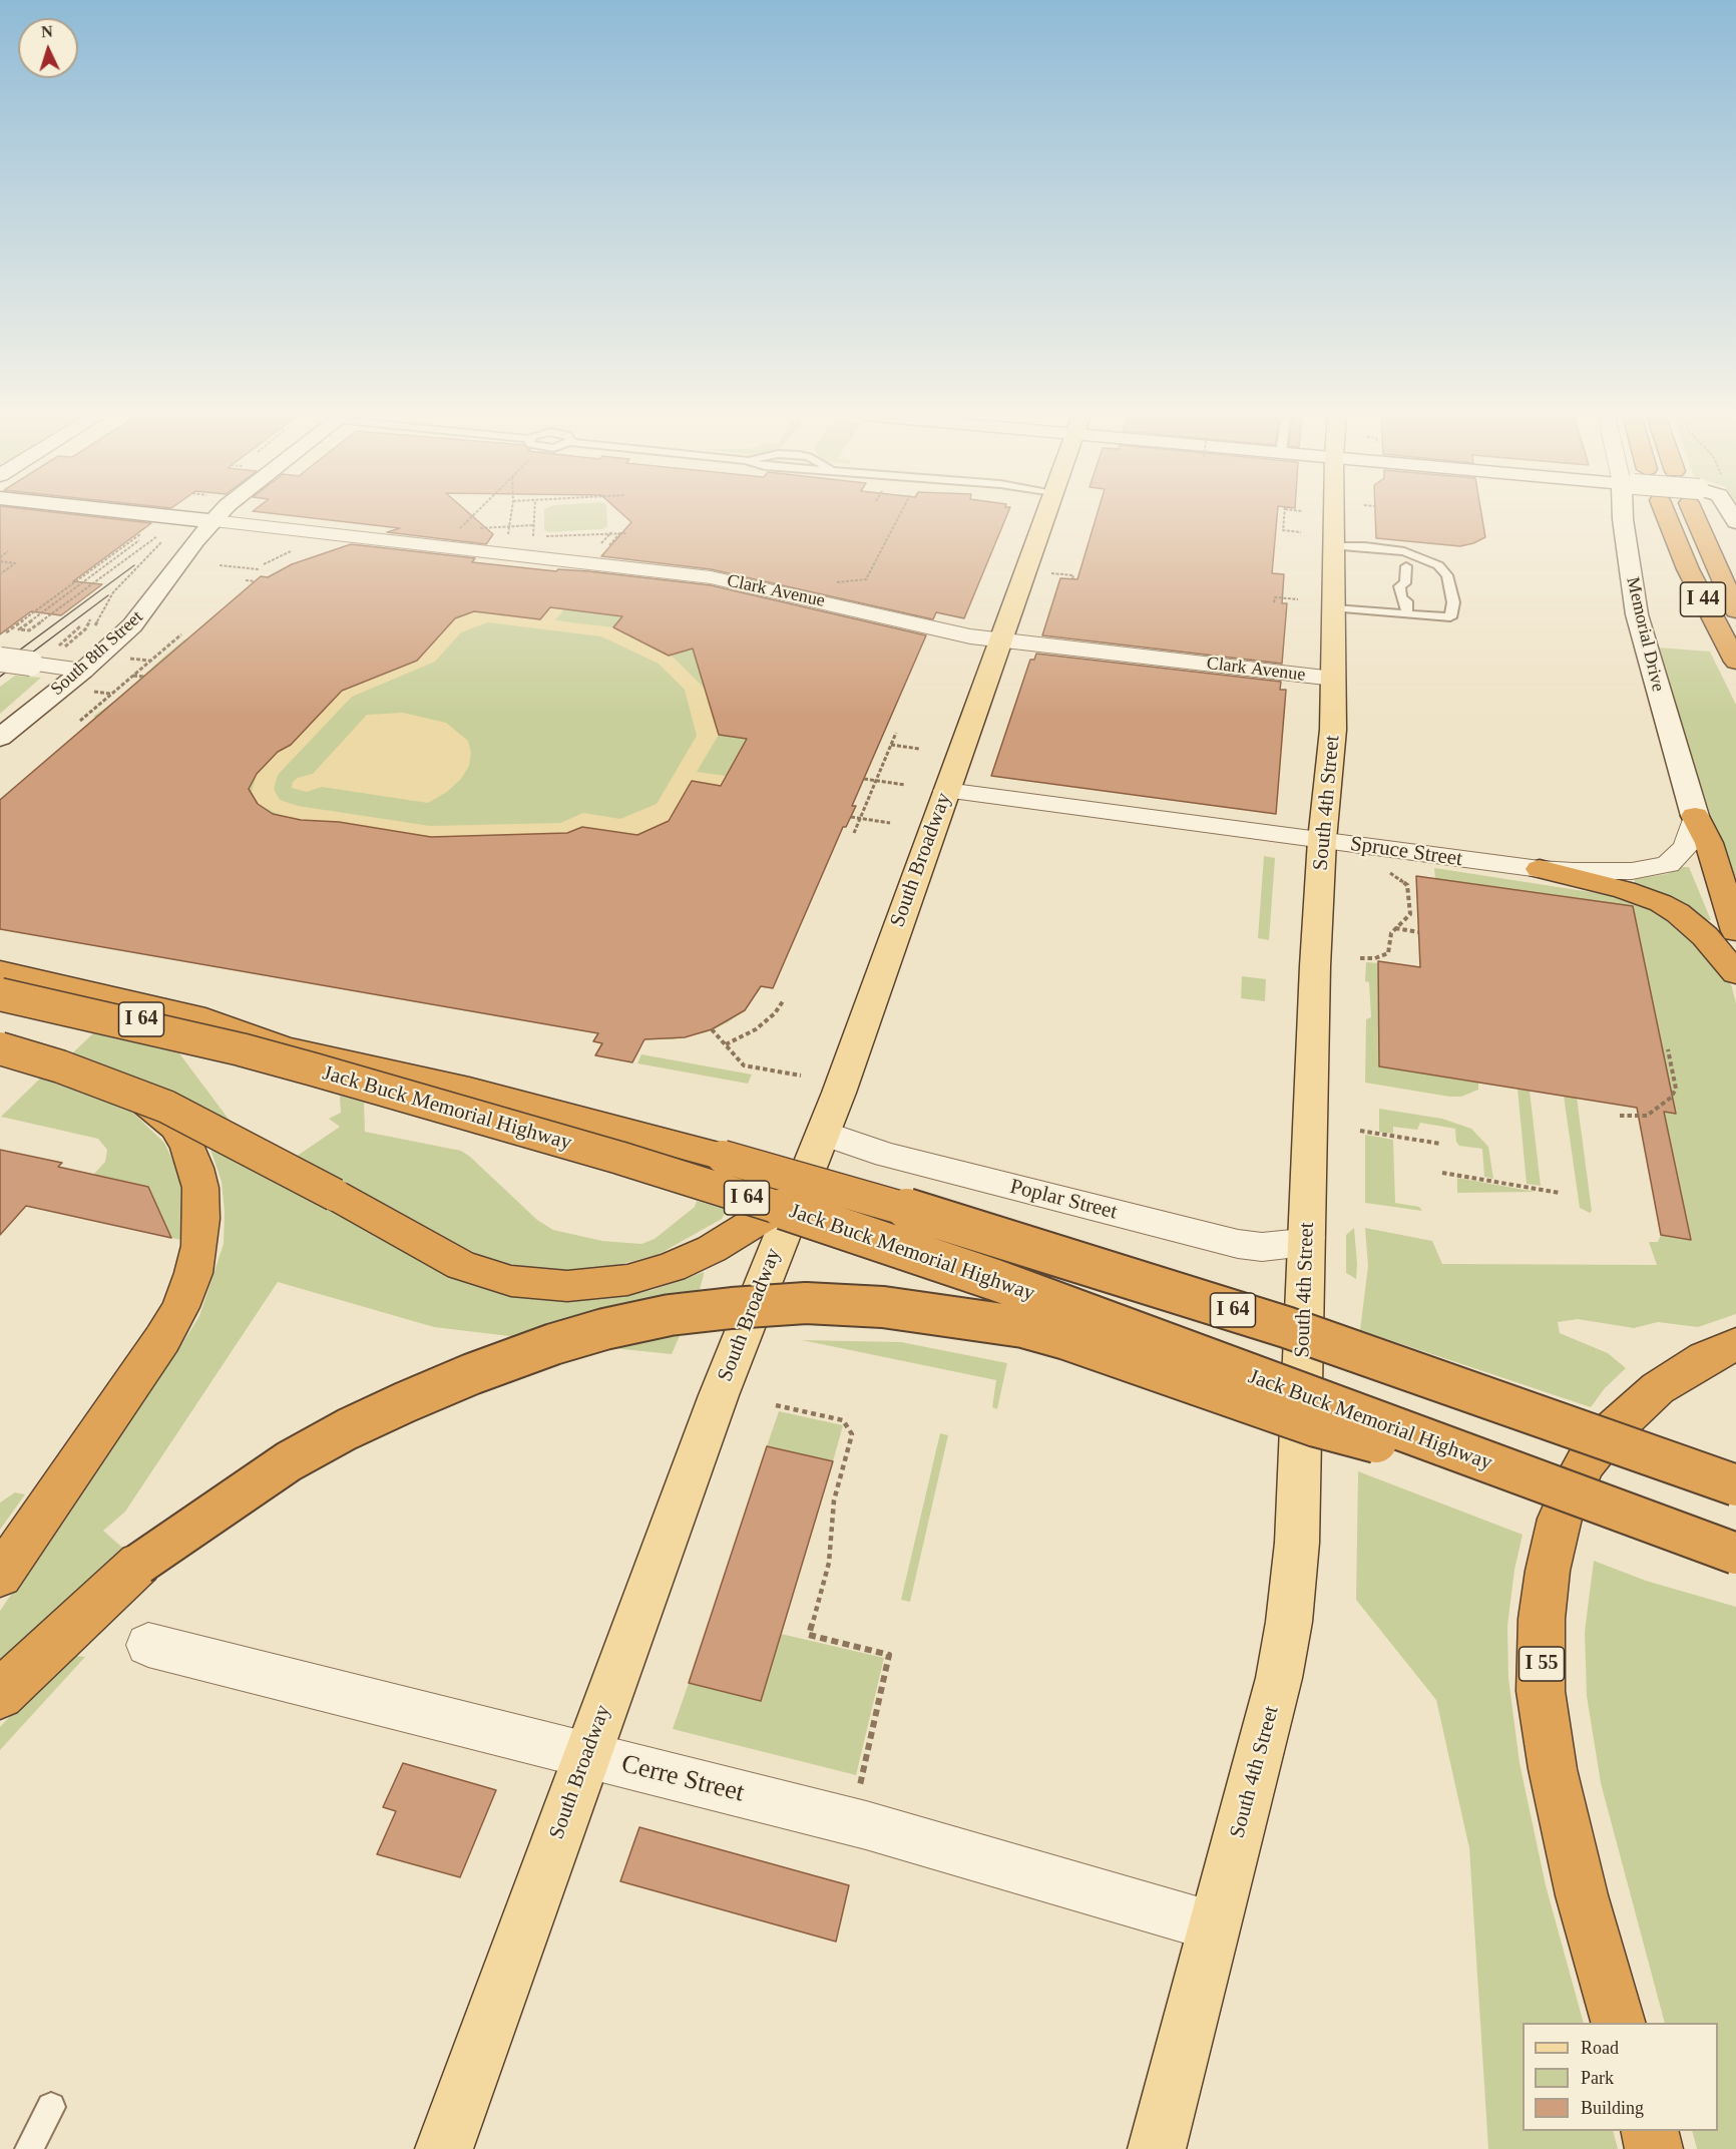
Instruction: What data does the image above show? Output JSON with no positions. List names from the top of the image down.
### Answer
{
  "streets": {
    "highway": [
      "I 44",
      "I 64",
      "Jack Buck Memorial Highway",
      "I 55"
    ],
    "main road": ["South 4th Street", "South Broadway"],
    "street": [
      "Clark Avenue",
      "Memorial Drive",
      "South 8th Street",
      "Spruce Street",
      "Poplar Street",
      "Cerre Street"
    ]
  },
  "crossings": [
    ["Clark Avenue", "South 8th Street"],
    ["Clark Avenue", "South 4th Street"],
    ["Clark Avenue", "South Broadway"],
    ["Memorial Drive", "Spruce Street"],
    ["South 4th Street", "Spruce Street"],
    ["South 4th Street", "Poplar Street"],
    ["South 4th Street", "Cerre Street"],
    ["Spruce Street", "South Broadway"],
    ["South Broadway", "Poplar Street"],
    ["South Broadway", "Cerre Street"]
  ],
  "legend": ["Road", "Park", "Building"],
  "north": "top"
}
